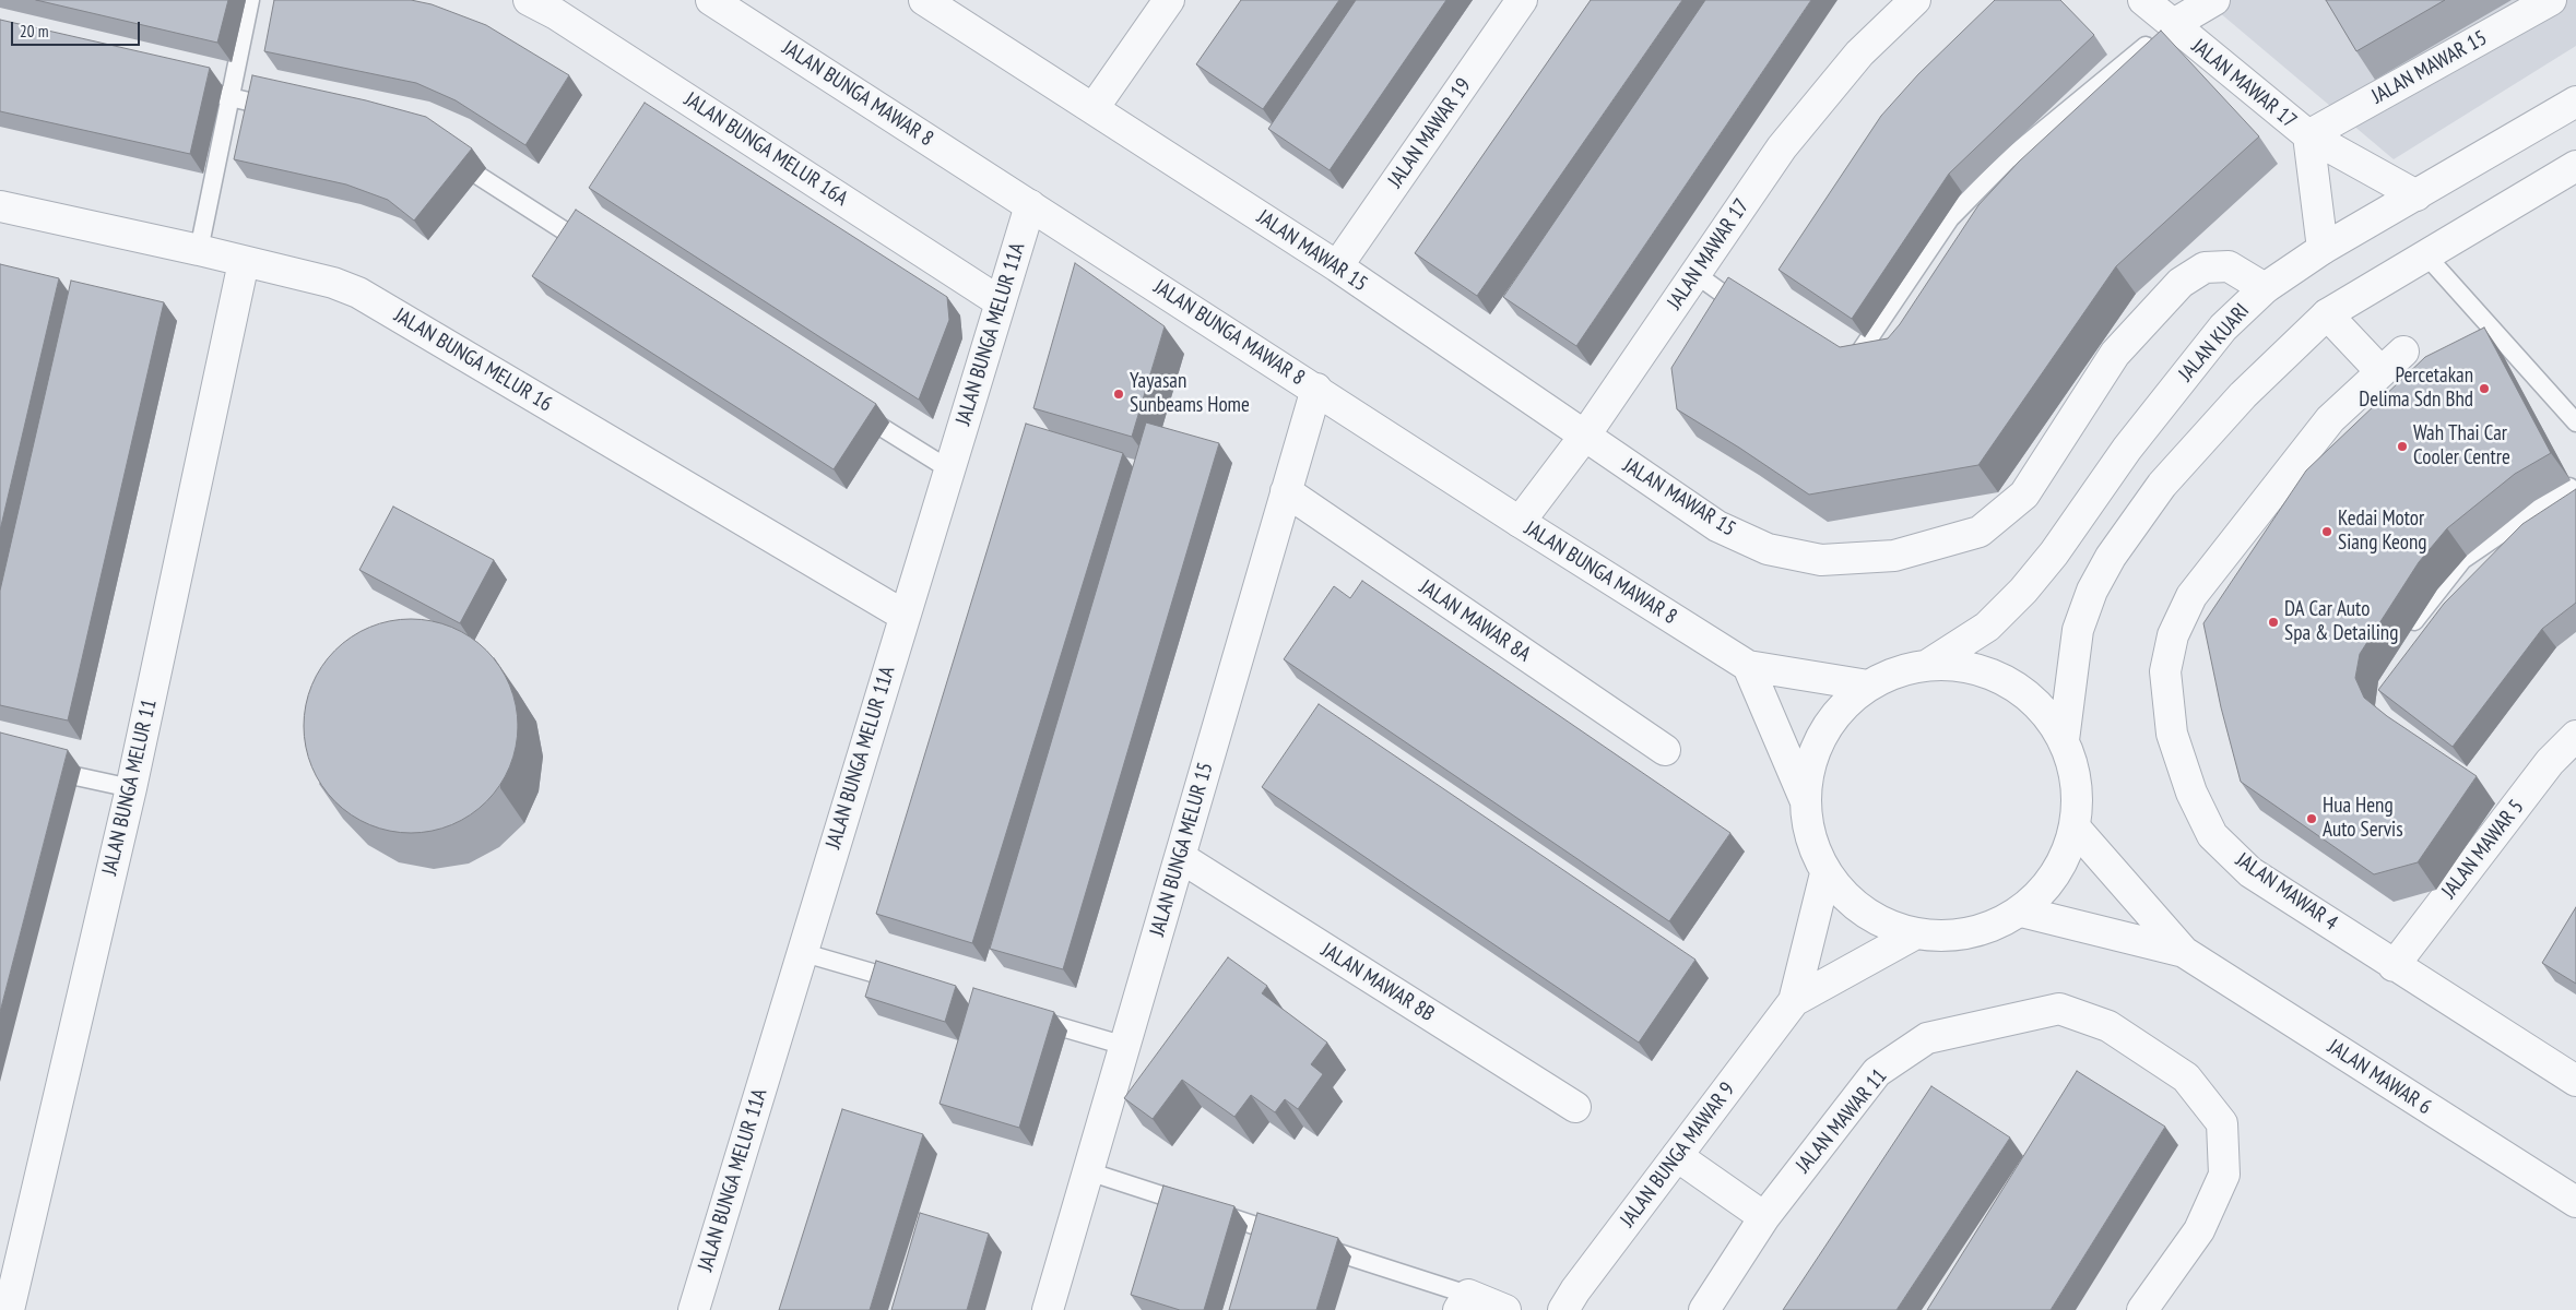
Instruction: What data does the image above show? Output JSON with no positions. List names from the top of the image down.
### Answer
{
  "streets": {
    "street": [
      "JALAN MAWAR 15",
      "JALAN MAWAR 17",
      "JALAN BUNGA MAWAR 8",
      "JALAN MAWAR 19",
      "JALAN BUNGA MELUR 16A",
      "JALAN BUNGA MELUR 11A",
      "JALAN KUARI",
      "JALAN BUNGA MELUR 16",
      "JALAN MAWAR 8A",
      "JALAN BUNGA MELUR 11",
      "JALAN BUNGA MELUR 15",
      "JALAN MAWAR 5",
      "JALAN MAWAR 4",
      "JALAN MAWAR 8B",
      "JALAN MAWAR 6",
      "JALAN MAWAR 11",
      "JALAN BUNGA MAWAR 9"
    ]
  },
  "crossings": [
    ["JALAN MAWAR 15", "JALAN MAWAR 17"],
    ["JALAN MAWAR 15", "JALAN MAWAR 19"],
    ["JALAN MAWAR 15", "JALAN KUARI"],
    ["JALAN MAWAR 17", "JALAN BUNGA MAWAR 8"],
    ["JALAN MAWAR 17", "JALAN KUARI"],
    ["JALAN BUNGA MAWAR 8", "JALAN BUNGA MELUR 11A"],
    ["JALAN BUNGA MAWAR 8", "JALAN BUNGA MELUR 15"],
    ["JALAN BUNGA MELUR 16A", "JALAN BUNGA MELUR 11A"],
    ["JALAN BUNGA MELUR 11A", "JALAN BUNGA MELUR 16"],
    ["JALAN BUNGA MELUR 16", "JALAN BUNGA MELUR 11"],
    ["JALAN MAWAR 8A", "JALAN BUNGA MELUR 15"],
    ["JALAN BUNGA MELUR 15", "JALAN MAWAR 8B"],
    ["JALAN MAWAR 5", "JALAN MAWAR 4"]
  ],
  "places": [
    "Percetakan Delima Sdn Bhd",
    "Yayasan Sunbeams Home",
    "Wah Thai Car Cooler Centre",
    "Kedai Motor Siang Keong",
    "DA Car Auto Spa & Detailing",
    "Hua Heng Auto Servis"
  ],
  "scale_bar": "20 m"
}
